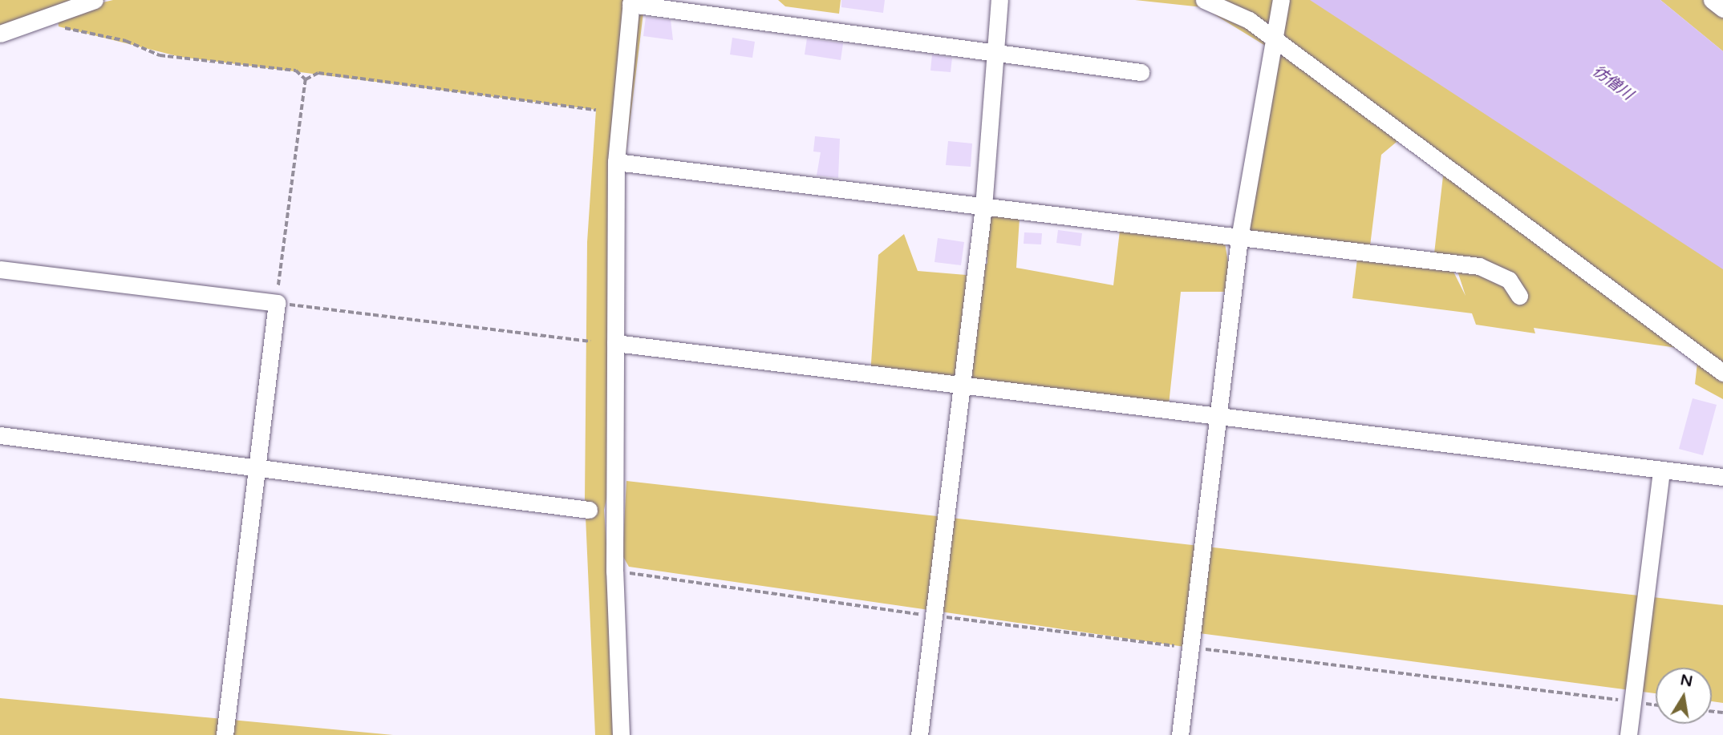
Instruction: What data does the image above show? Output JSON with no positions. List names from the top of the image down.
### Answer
{
  "water": ["彷僧川"],
  "north": "top"
}
